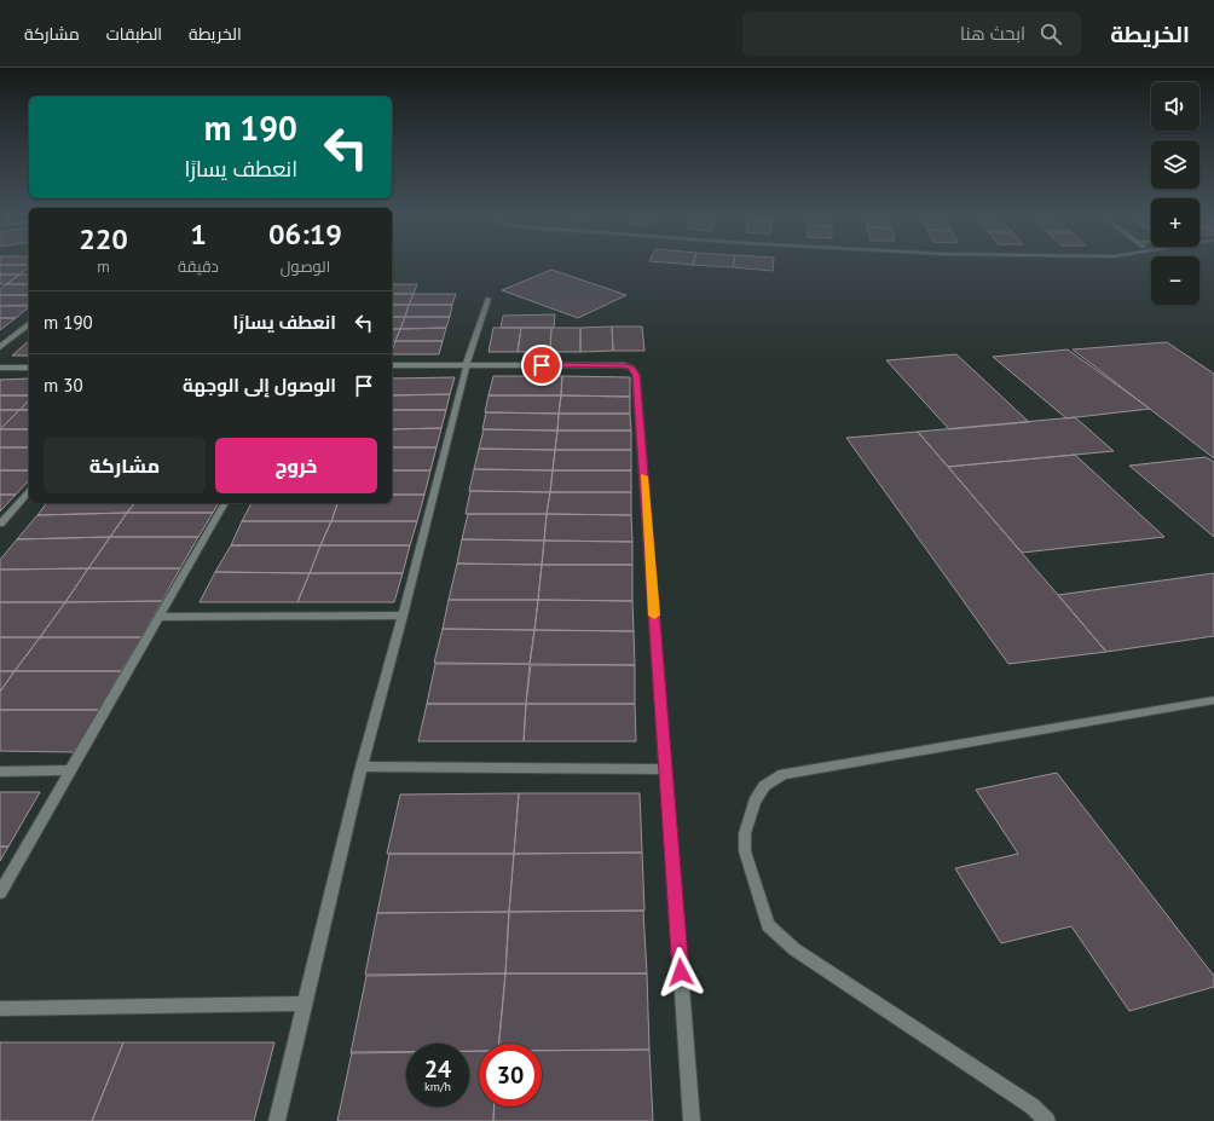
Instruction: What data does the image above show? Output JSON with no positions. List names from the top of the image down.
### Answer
{
  "page": {
    "header": "الخريطة",
    "search": "ابحث هنا",
    "nav": ["الخريطة", "الطبقات", "مشاركة"],
    "map_buttons": ["+", "−"],
    "turn": ["190 m", "انعطف يسارًا"],
    "eta": [
      "06:19",
      "الوصول",
      "1",
      "دقيقة",
      "220",
      "m"
    ],
    "list": [
      {
        "name": "انعطف يسارًا",
        "value": "190 m"
      },
      {
        "name": "الوصول إلى الوجهة",
        "value": "30 m"
      }
    ],
    "buttons": ["خروج", "مشاركة"],
    "speed": "24 km/h",
    "limit": "30"
  }
}
